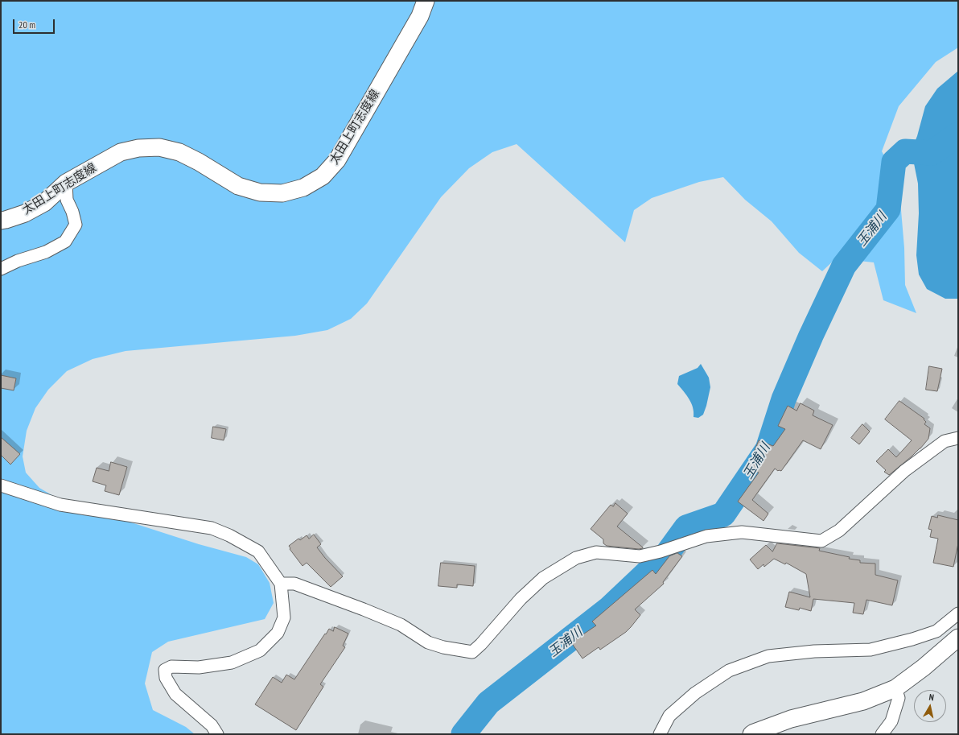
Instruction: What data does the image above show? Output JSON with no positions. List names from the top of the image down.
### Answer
{
  "streets": {
    "main road": ["太田上町志度線"]
  },
  "water": ["玉浦川"],
  "scale_bar": "20 m",
  "north": "top"
}
